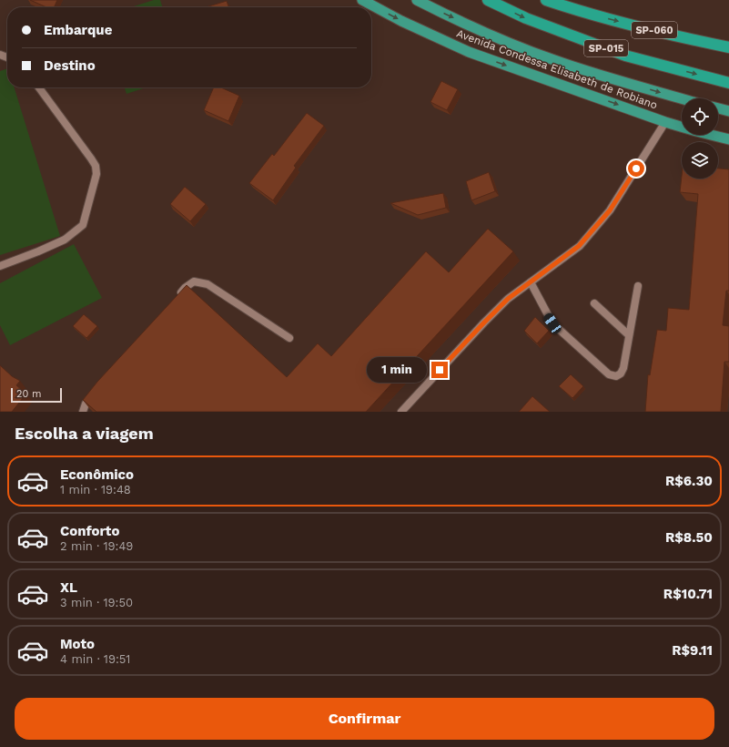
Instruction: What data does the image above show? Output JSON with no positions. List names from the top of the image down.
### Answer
{
  "streets": {
    "highway": ["SP-060", "SP-015", "Avenida Condessa Elisabeth de Robiano"]
  },
  "scale_bar": "20 m",
  "page": {
    "banner": ["Embarque", "Destino"],
    "bubble": "1 min",
    "scale": "20 m",
    "heading": "Escolha a viagem",
    "list": [
      {
        "name": "Econômico",
        "note": "1 min · 19:48",
        "value": "R$6.30"
      },
      {
        "name": "Conforto",
        "note": "2 min · 19:49",
        "value": "R$8.50"
      },
      {
        "name": "XL",
        "note": "3 min · 19:50",
        "value": "R$10.71"
      },
      {
        "name": "Moto",
        "note": "4 min · 19:51",
        "value": "R$9.11"
      }
    ],
    "buttons": "Confirmar"
  }
}
